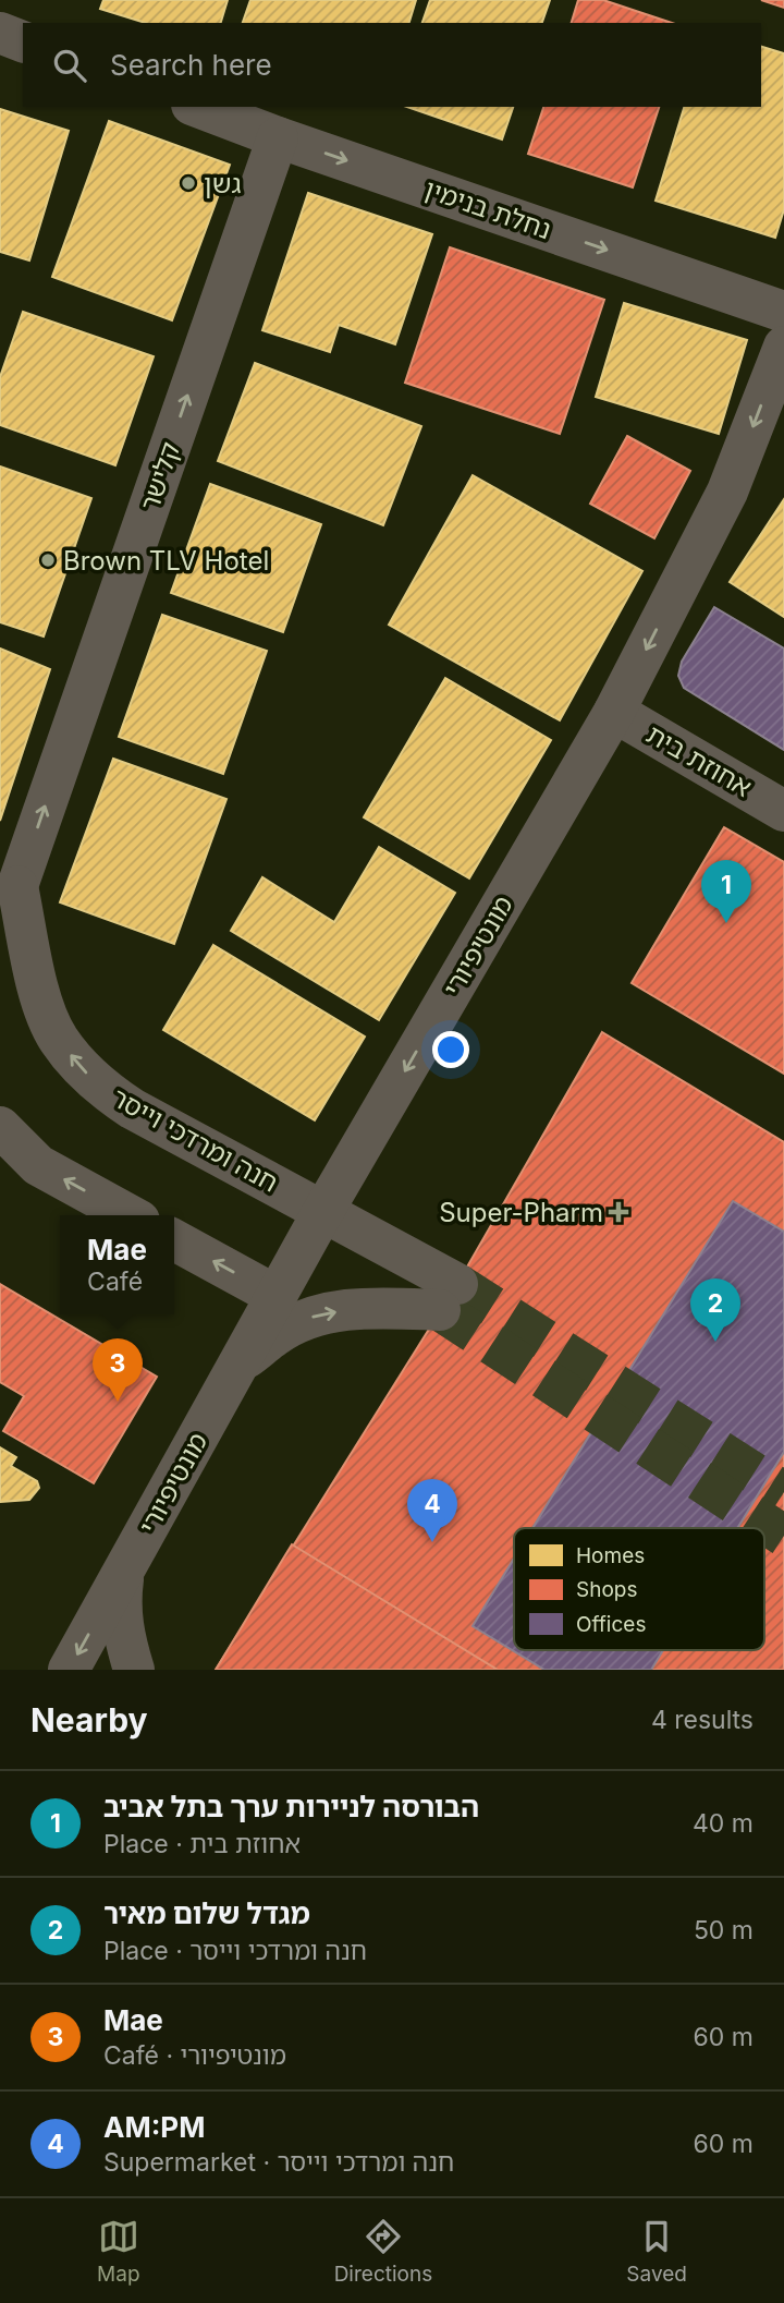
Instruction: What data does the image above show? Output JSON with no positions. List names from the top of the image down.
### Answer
{
  "streets": {
    "street": [
      "נחלת בנימין",
      "קלישר",
      "אחוזת בית",
      "מונטיפיורי",
      "חנה ומרדכי וייסר"
    ]
  },
  "crossings": [
    ["נחלת בנימין", "קלישר"],
    ["קלישר", "חנה ומרדכי וייסר"],
    ["אחוזת בית", "מונטיפיורי"],
    ["מונטיפיורי", "חנה ומרדכי וייסר"]
  ],
  "one_way": ["נחלת בנימין", "קלישר", "מונטיפיורי"],
  "places": {
    "other": ["גשן", "Brown TLV Hotel"],
    "health": ["Super-Pharm"]
  },
  "legend": ["Homes", "Shops", "Offices"],
  "page": {
    "search": "Search here",
    "pins": [
      "1",
      "2",
      "3",
      "4"
    ],
    "popup": ["Mae", "Café"],
    "heading": ["Nearby", "4 results"],
    "list": [
      {
        "mark": "1",
        "name": "הבורסה לניירות ערך בתל אביב",
        "note": "Place · אחוזת בית",
        "value": "40 m"
      },
      {
        "mark": "2",
        "name": "מגדל שלום מאיר",
        "note": "Place · חנה ומרדכי וייסר",
        "value": "50 m"
      },
      {
        "mark": "3",
        "name": "Mae",
        "note": "Café · מונטיפיורי",
        "value": "60 m"
      },
      {
        "mark": "4",
        "name": "AM:PM",
        "note": "Supermarket · חנה ומרדכי וייסר",
        "value": "60 m"
      }
    ],
    "nav": ["Map", "Directions", "Saved"]
  }
}
